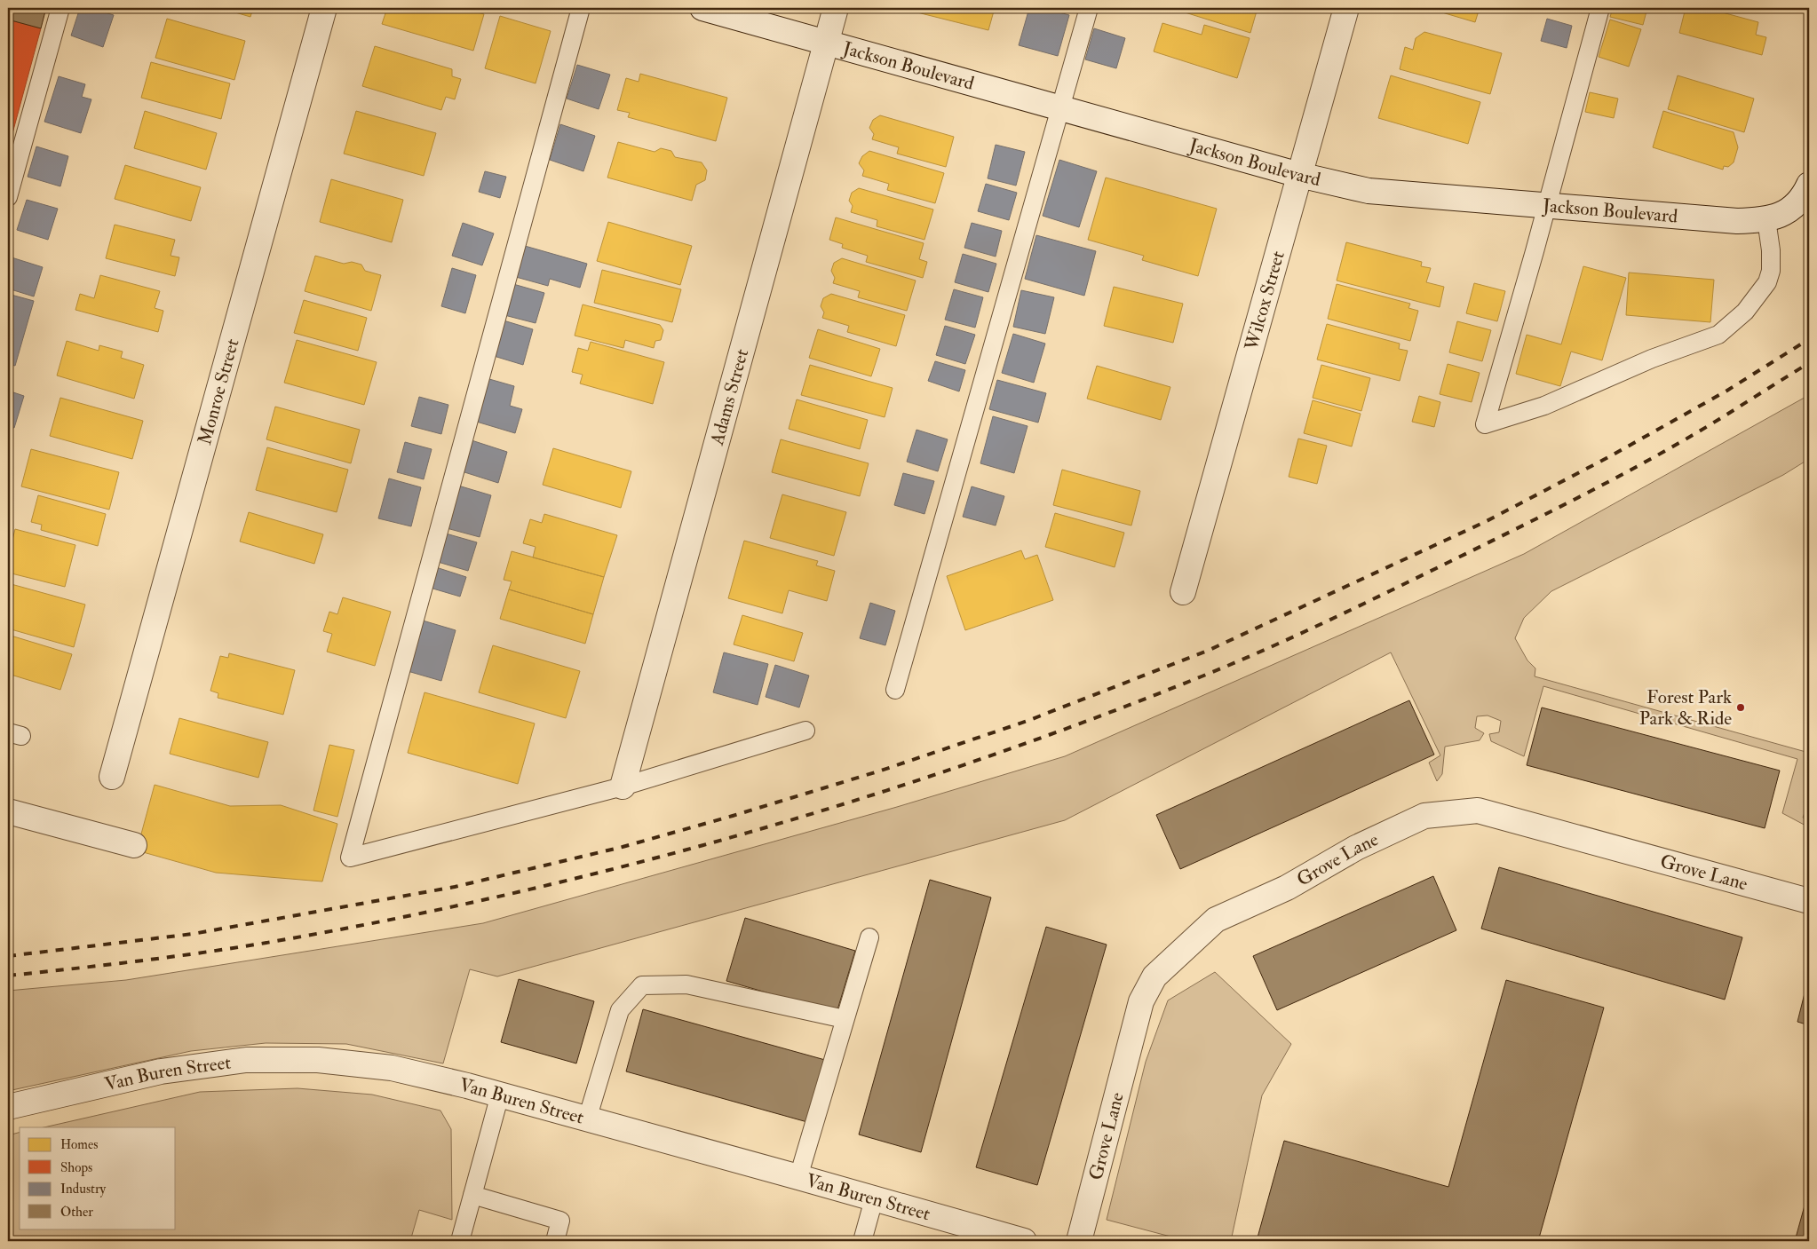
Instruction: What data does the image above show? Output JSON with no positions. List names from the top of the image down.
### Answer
{
  "streets": {
    "street": [
      "Jackson Boulevard",
      "Wilcox Street",
      "Monroe Street",
      "Adams Street",
      "Grove Lane",
      "Van Buren Street"
    ]
  },
  "crossings": [
    ["Jackson Boulevard", "Wilcox Street"],
    ["Jackson Boulevard", "Adams Street"]
  ],
  "places": ["Forest Park Park & Ride"],
  "legend": [
    "Homes",
    "Shops",
    "Industry",
    "Other"
  ]
}
